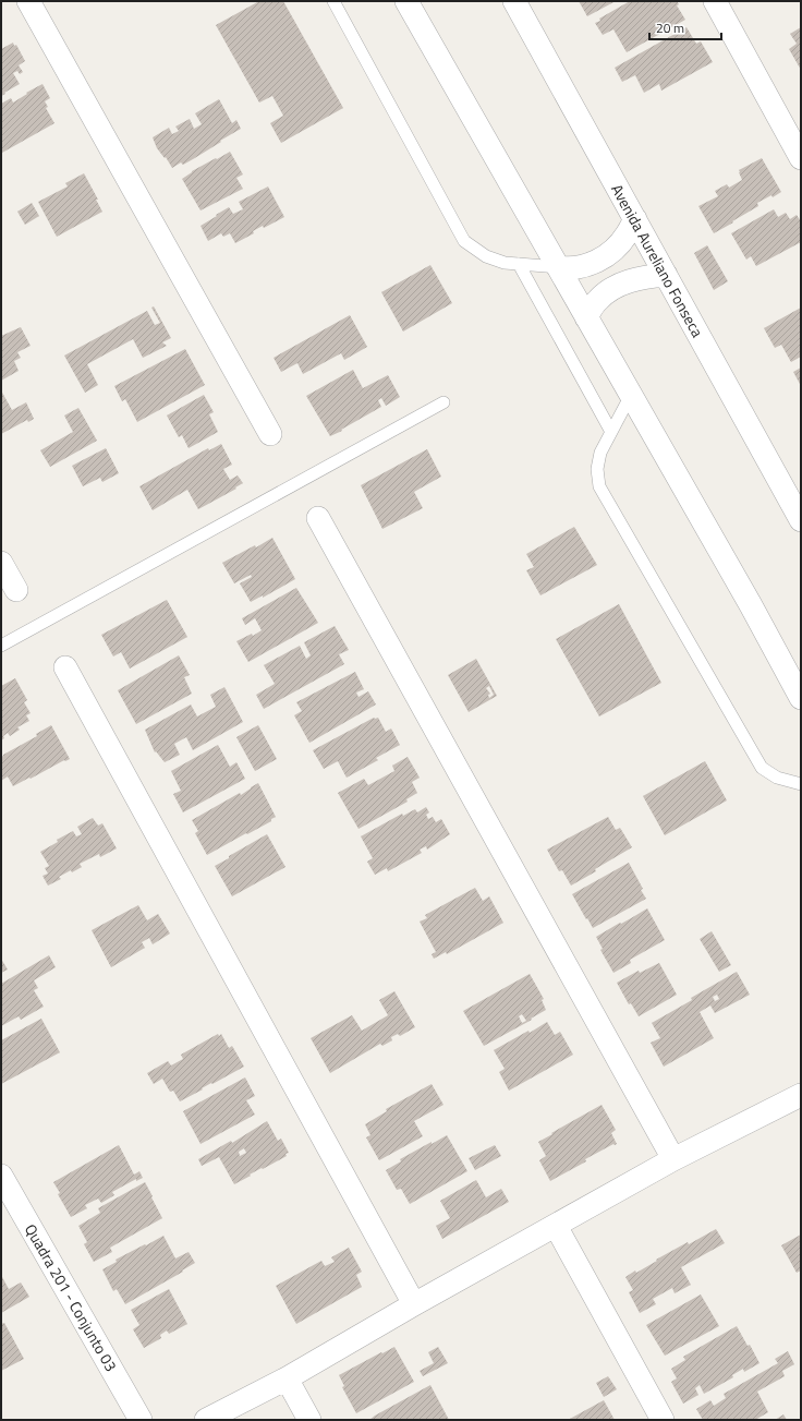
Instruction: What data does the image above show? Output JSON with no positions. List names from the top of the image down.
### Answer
{
  "streets": {
    "street": ["Avenida Aureliano Fonseca", "Quadra 201 - Conjunto 03"]
  },
  "scale_bar": "20 m"
}
